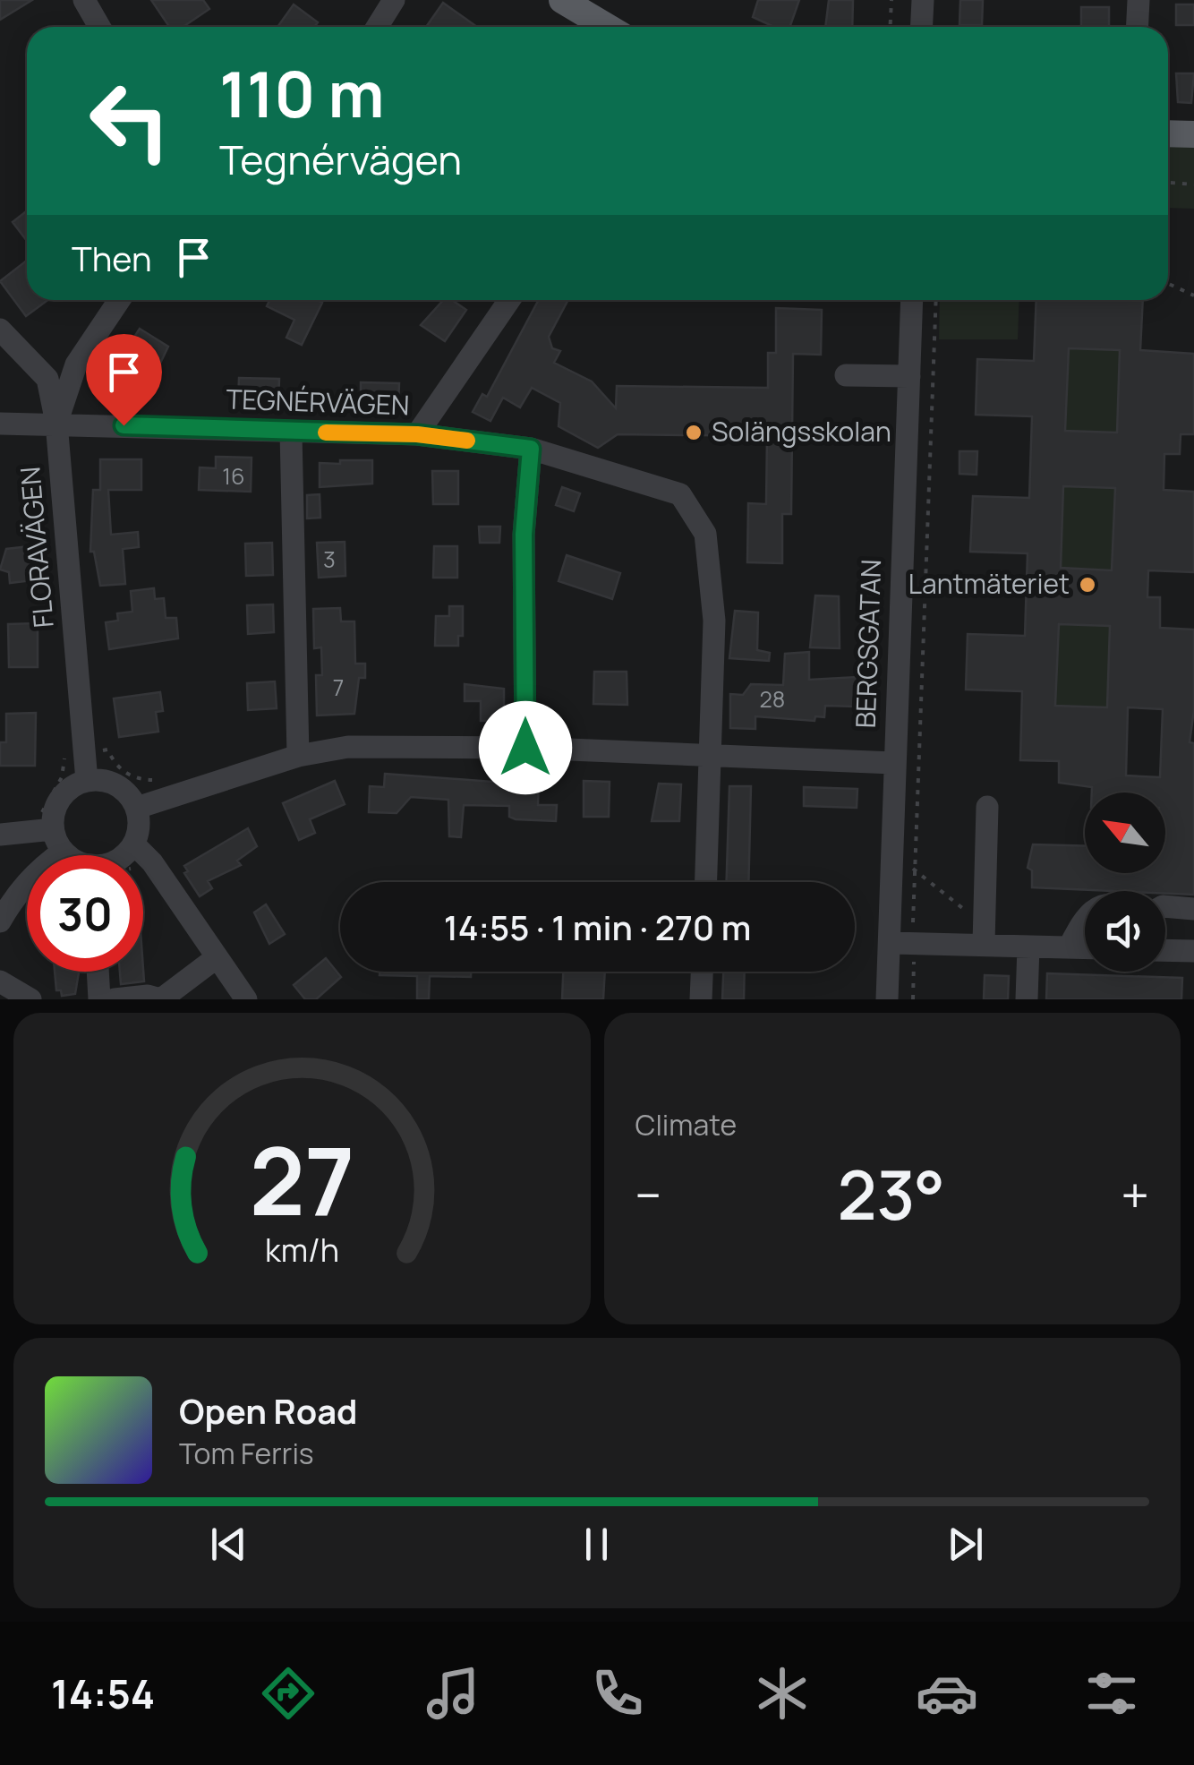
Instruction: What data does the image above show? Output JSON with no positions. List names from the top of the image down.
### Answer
{
  "streets": {
    "street": ["TEGNÉRVÄGEN", "FLORAVÄGEN", "BERGSGATAN"]
  },
  "crossings": [
    ["TEGNÉRVÄGEN", "FLORAVÄGEN"]
  ],
  "places": ["Solängsskolan", "Lantmäteriet"],
  "house_numbers": [
    "16",
    "3",
    "7",
    "28"
  ],
  "north": "top left",
  "page": {
    "turn": ["110 m", "Tegnérvägen"],
    "then": "Then",
    "limit": "30",
    "trip": "14:55 · 1 min · 270 m",
    "tile": "Climate",
    "heat": ["−", "23°", "+"],
    "song": ["Open Road", "Tom Ferris"],
    "tabs": "14:54",
    "gauge": ["27", "km/h"]
  }
}
